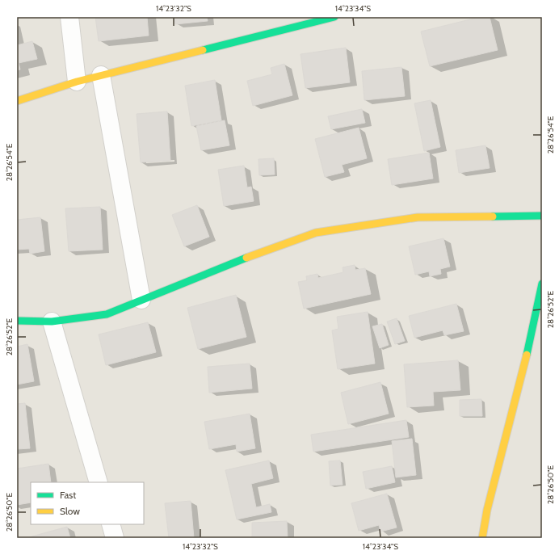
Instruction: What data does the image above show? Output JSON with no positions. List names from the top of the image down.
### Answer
{
  "legend": ["Fast", "Slow"],
  "coordinates": [
    "14°23'32\"S",
    "14°23'34\"S",
    "28°26'54\"E",
    "28°26'52\"E",
    "28°26'50\"E"
  ]
}
